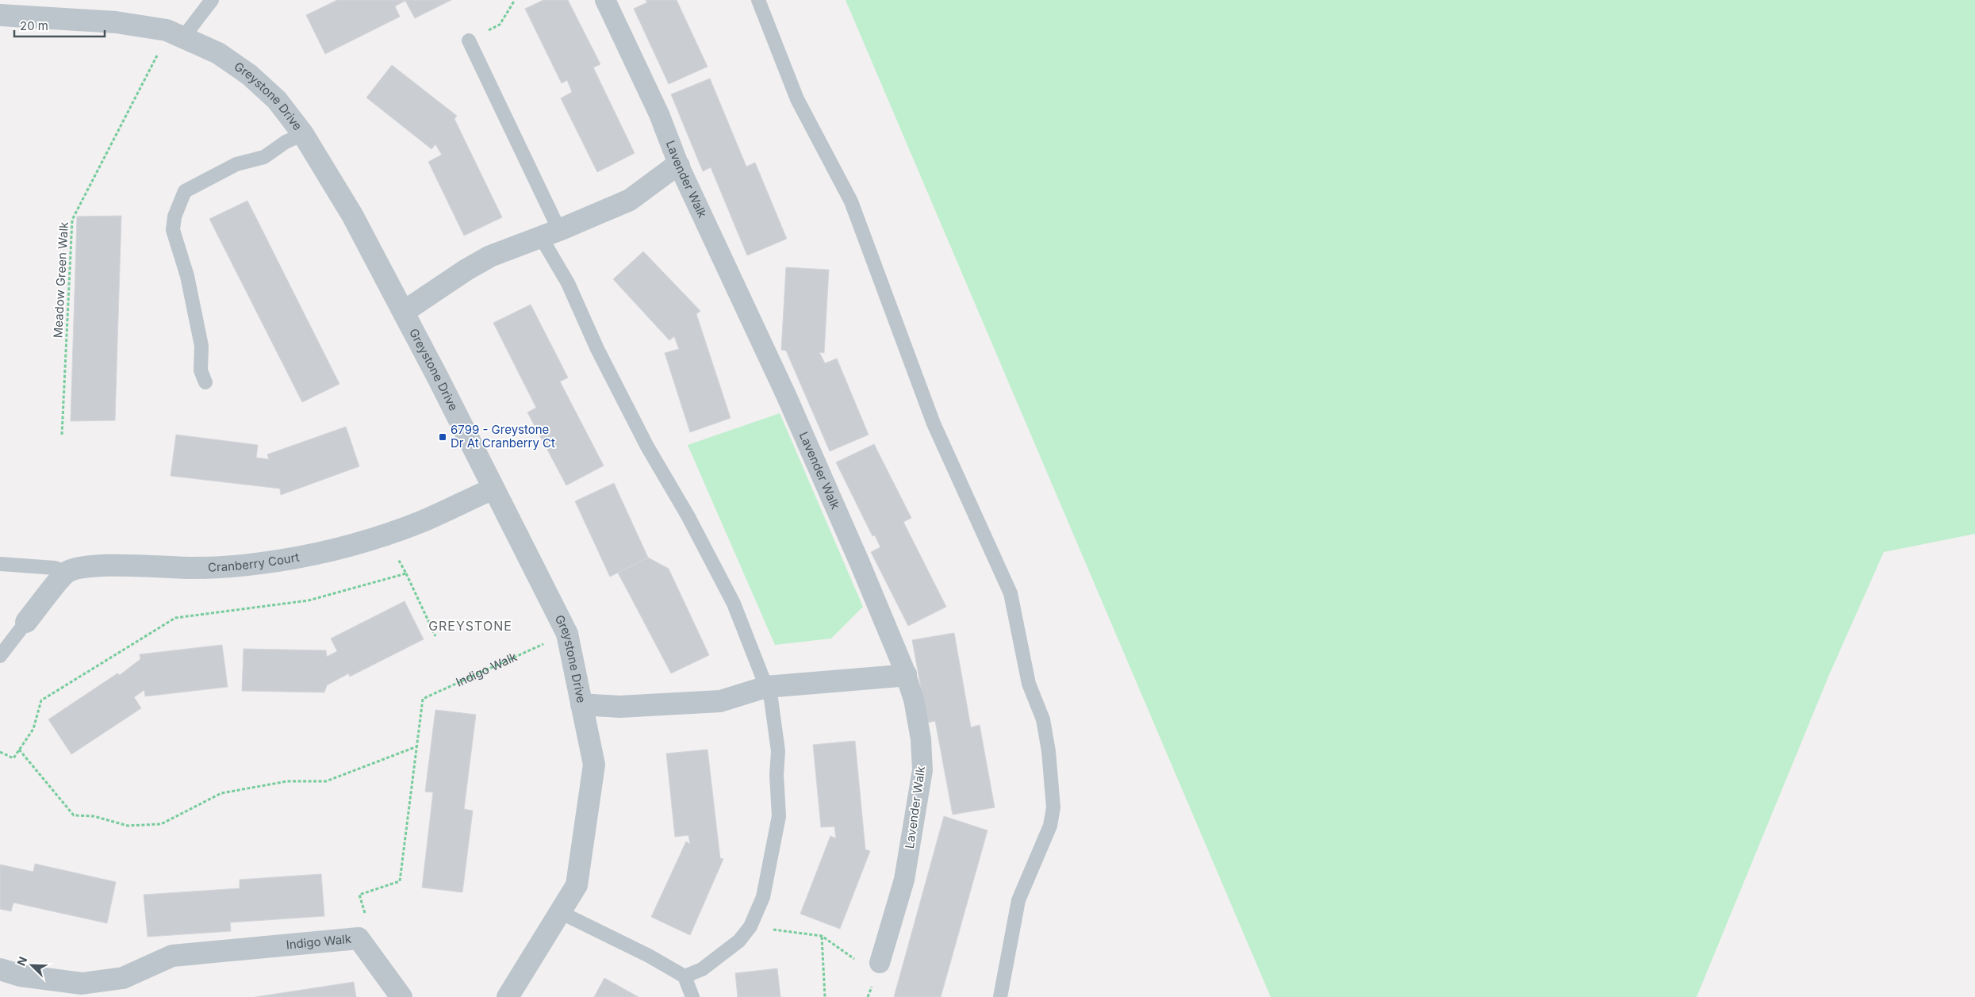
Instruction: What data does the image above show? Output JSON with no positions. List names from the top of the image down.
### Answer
{
  "streets": {
    "street": [
      "Greystone Drive",
      "Lavender Walk",
      "Cranberry Court",
      "Indigo Walk"
    ],
    "path": ["Meadow Green Walk"]
  },
  "crossings": [
    ["Greystone Drive", "Meadow Green Walk"],
    ["Greystone Drive", "Cranberry Court"],
    ["Greystone Drive", "Indigo Walk"]
  ],
  "districts": ["GREYSTONE"],
  "places": {
    "transit": ["6799 - Greystone Dr At Cranberry Ct"]
  },
  "scale_bar": "20 m",
  "north": "top left"
}
